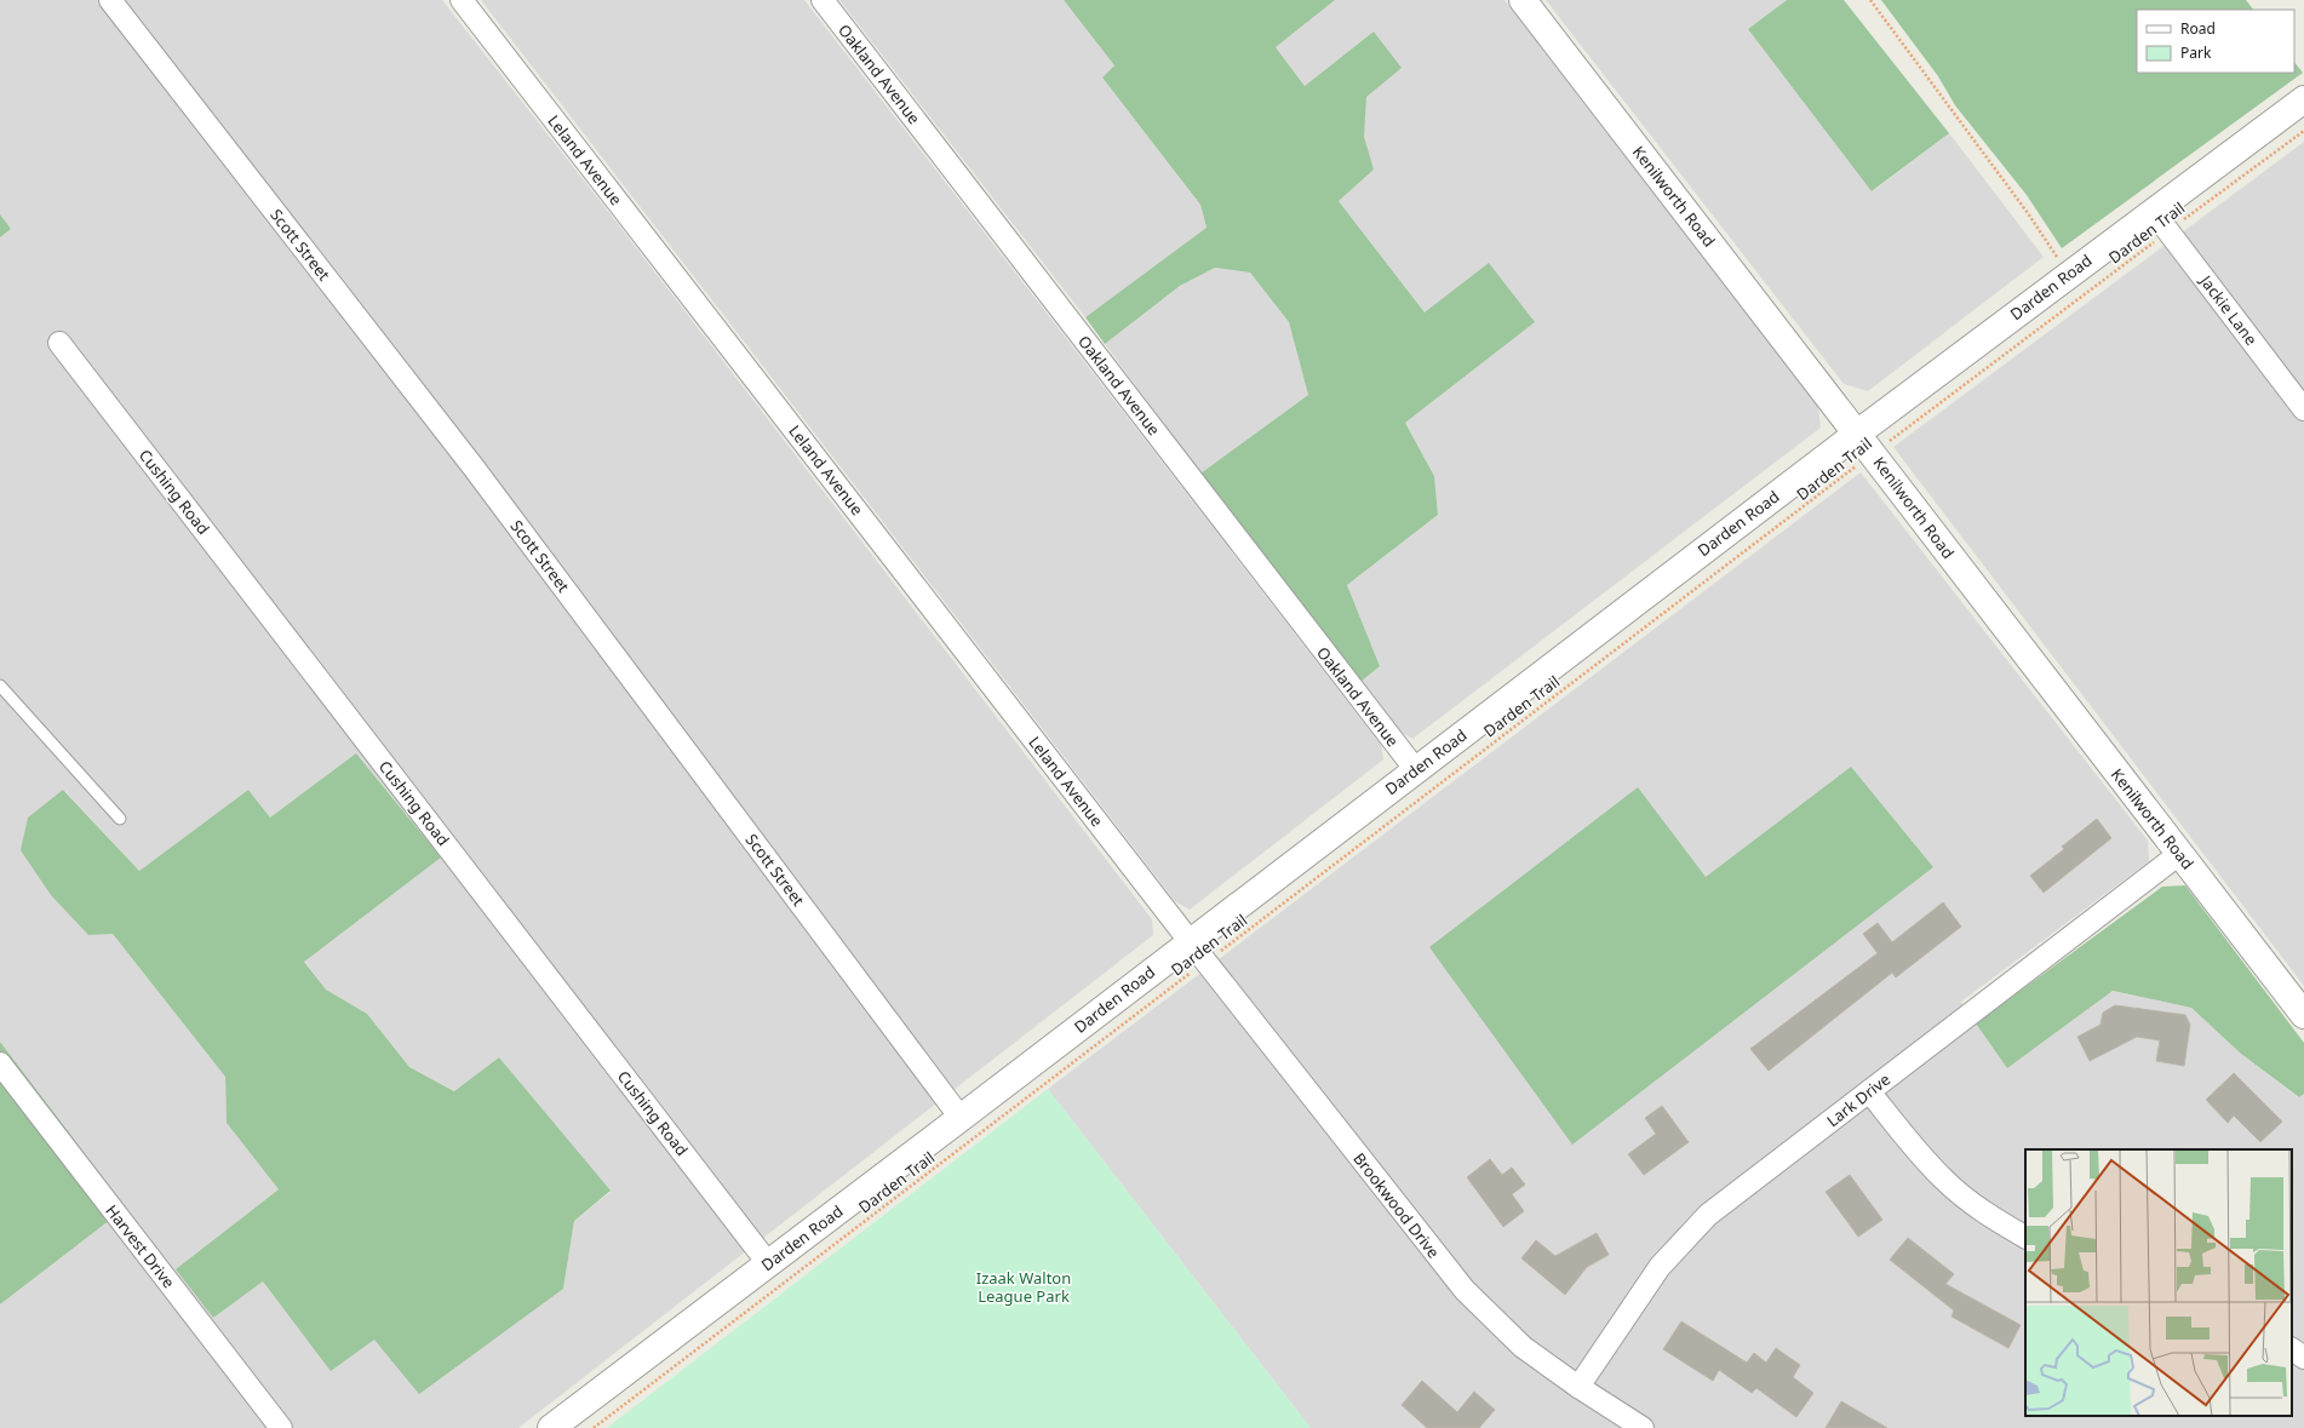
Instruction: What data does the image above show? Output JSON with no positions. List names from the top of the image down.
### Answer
{
  "streets": {
    "street": [
      "Oakland Avenue",
      "Leland Avenue",
      "Kenilworth Road",
      "Scott Street",
      "Darden Road",
      "Jackie Lane",
      "Cushing Road",
      "Lark Drive",
      "Brookwood Drive",
      "Harvest Drive"
    ],
    "path": ["Darden Trail"]
  },
  "crossings": [
    ["Oakland Avenue", "Darden Road"],
    ["Leland Avenue", "Darden Road"],
    ["Leland Avenue", "Brookwood Drive"],
    ["Kenilworth Road", "Darden Trail"],
    ["Kenilworth Road", "Darden Road"],
    ["Kenilworth Road", "Lark Drive"],
    ["Darden Trail", "Darden Road"],
    ["Darden Trail", "Jackie Lane"],
    ["Darden Trail", "Brookwood Drive"],
    ["Scott Street", "Darden Road"],
    ["Darden Road", "Jackie Lane"],
    ["Darden Road", "Cushing Road"],
    ["Darden Road", "Brookwood Drive"],
    ["Lark Drive", "Brookwood Drive"]
  ],
  "parks": ["Izaak Walton League Park"],
  "legend": ["Road", "Park"]
}
